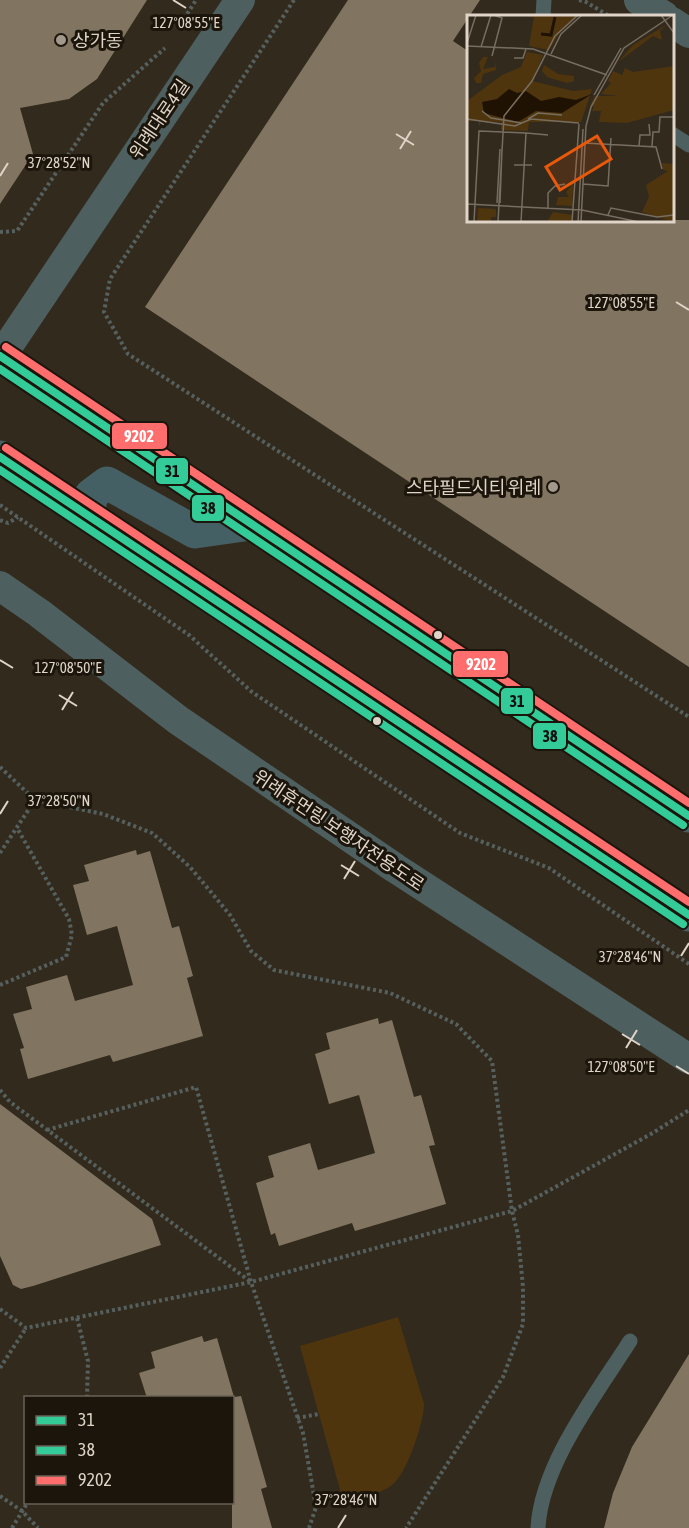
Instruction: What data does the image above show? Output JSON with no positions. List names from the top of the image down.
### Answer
{
  "streets": {
    "street": ["위례대로4길", "위례휴먼링 보행자전용도로"]
  },
  "places": ["상가동", "스타필드시티 위례"],
  "lines": ["transit line 9202", "transit line 31", "transit line 38"],
  "legend": ["31", "38", "9202"],
  "coordinates": [
    "127°08'55\"E",
    "37°28'52\"N",
    "127°08'50\"E",
    "37°28'50\"N",
    "37°28'46\"N"
  ]
}
